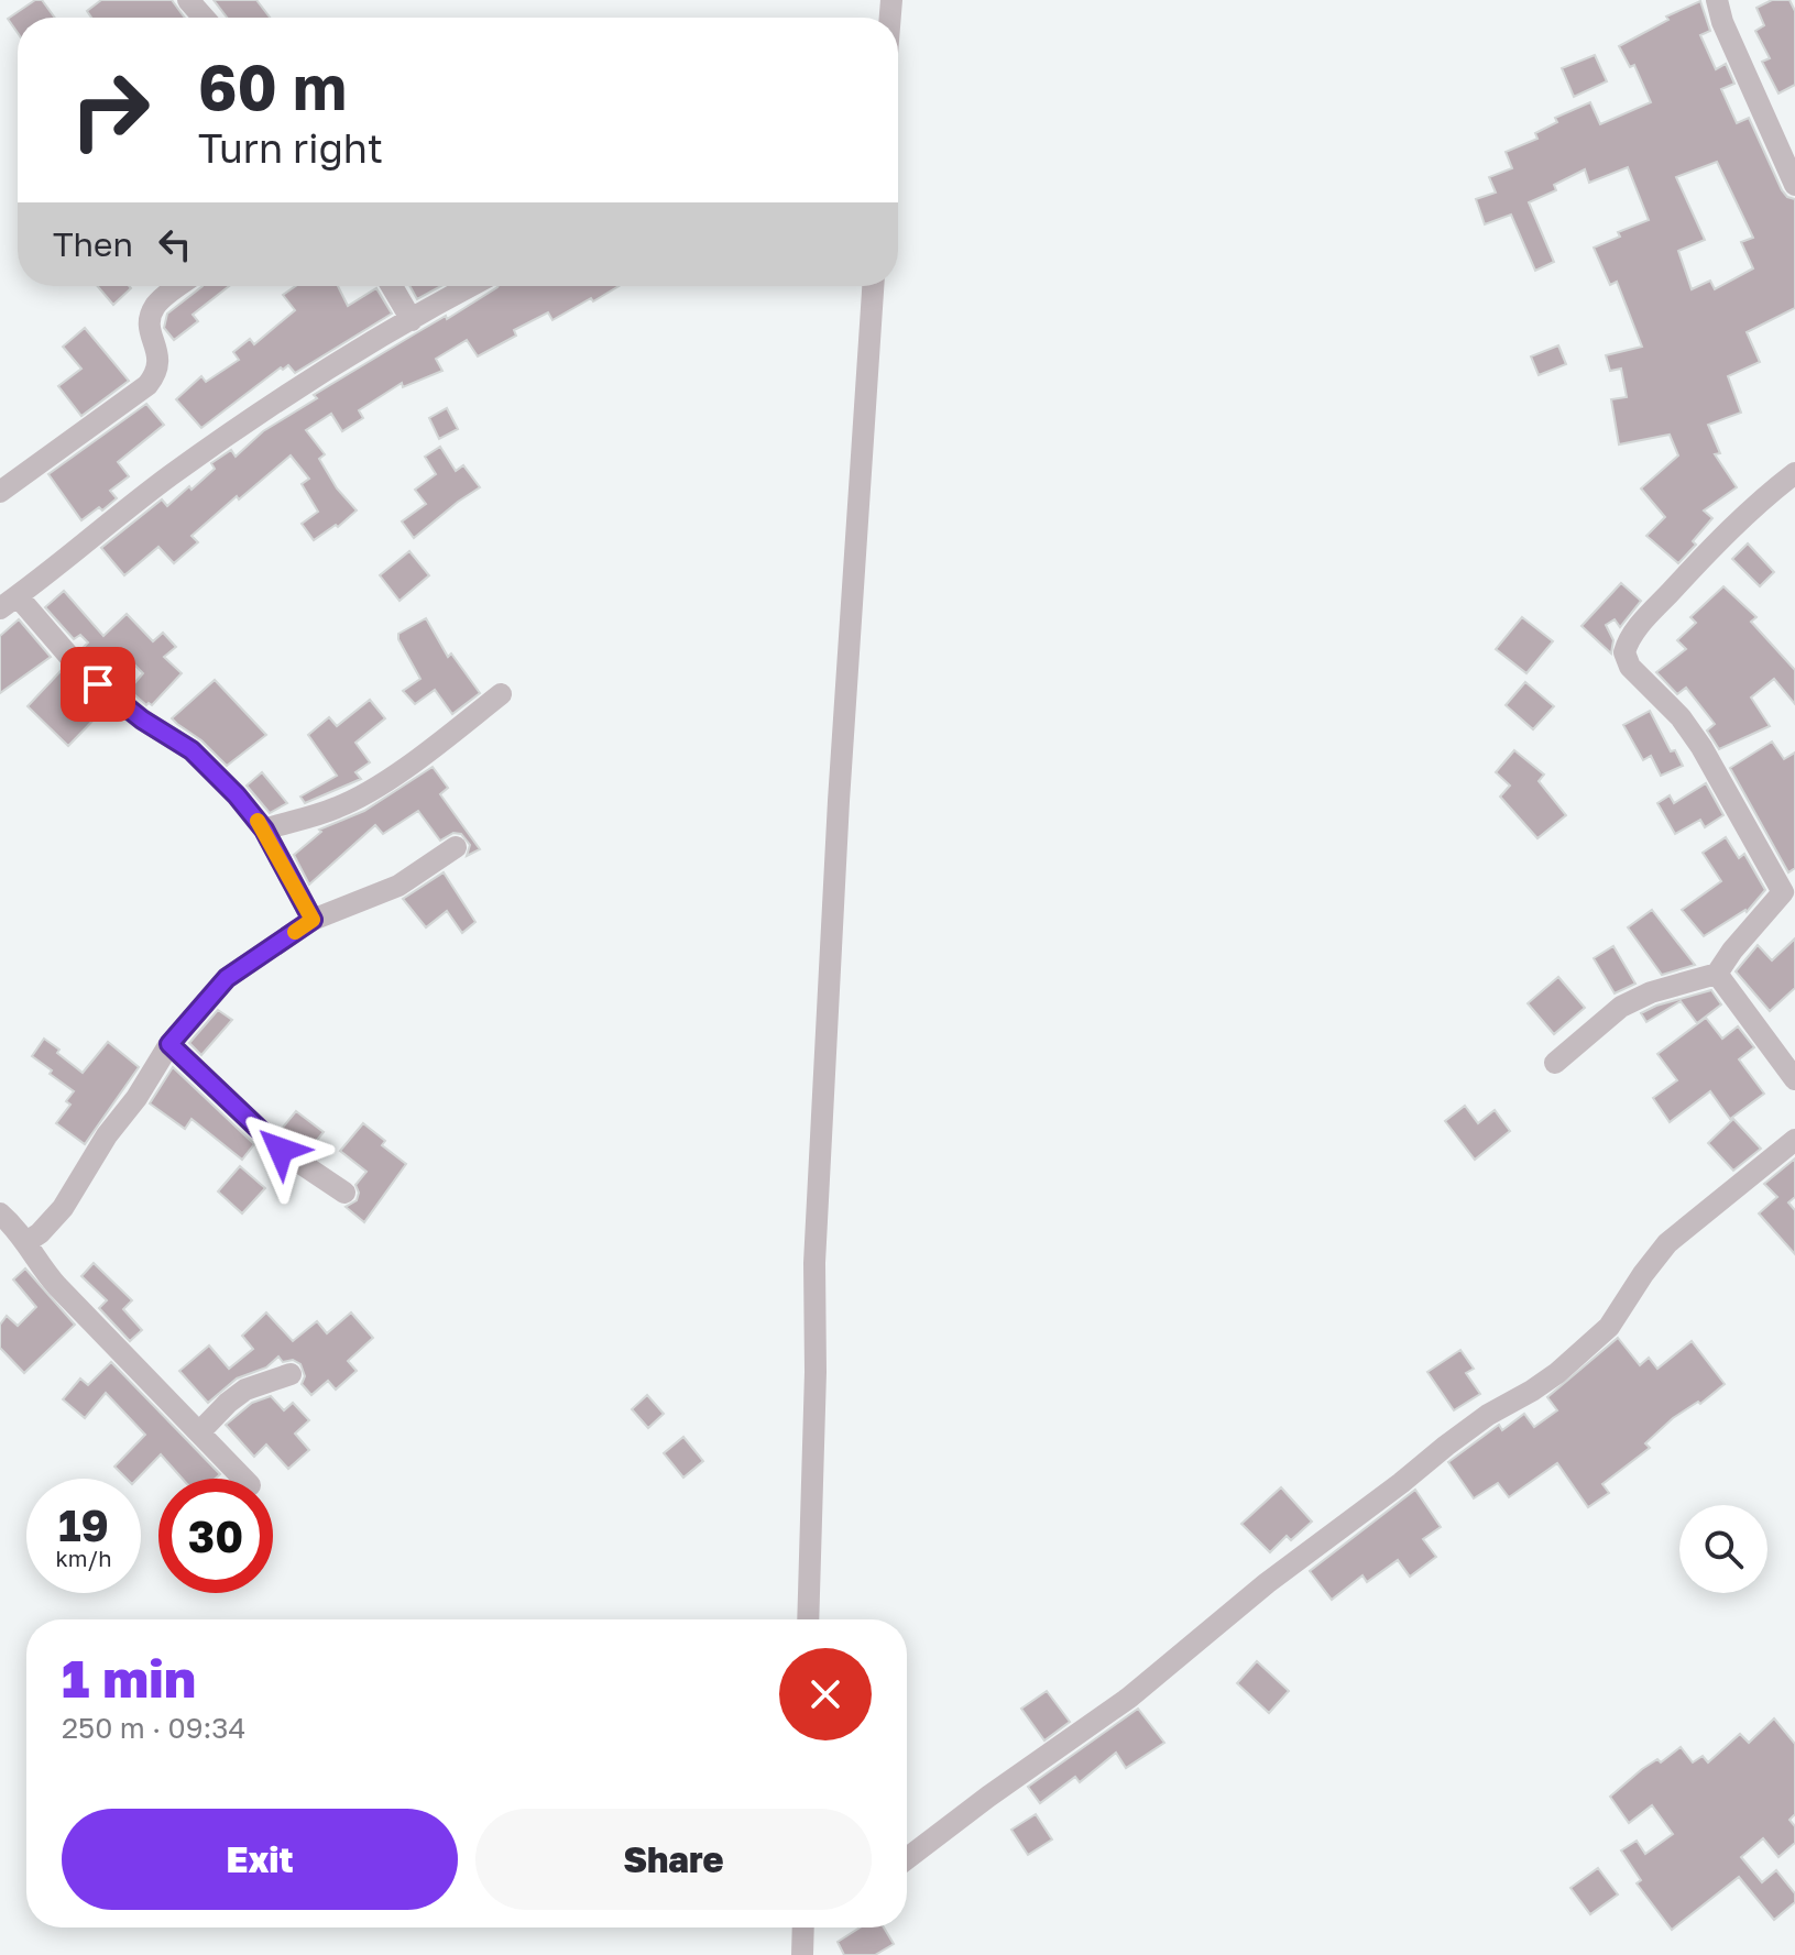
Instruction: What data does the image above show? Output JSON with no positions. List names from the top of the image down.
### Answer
{
  "page": {
    "turn": ["60 m", "Turn right"],
    "then": "Then",
    "speed": "19 km/h",
    "limit": "30",
    "heading": ["1 min", "250 m · 09:34"],
    "buttons": ["Exit", "Share"]
  }
}
